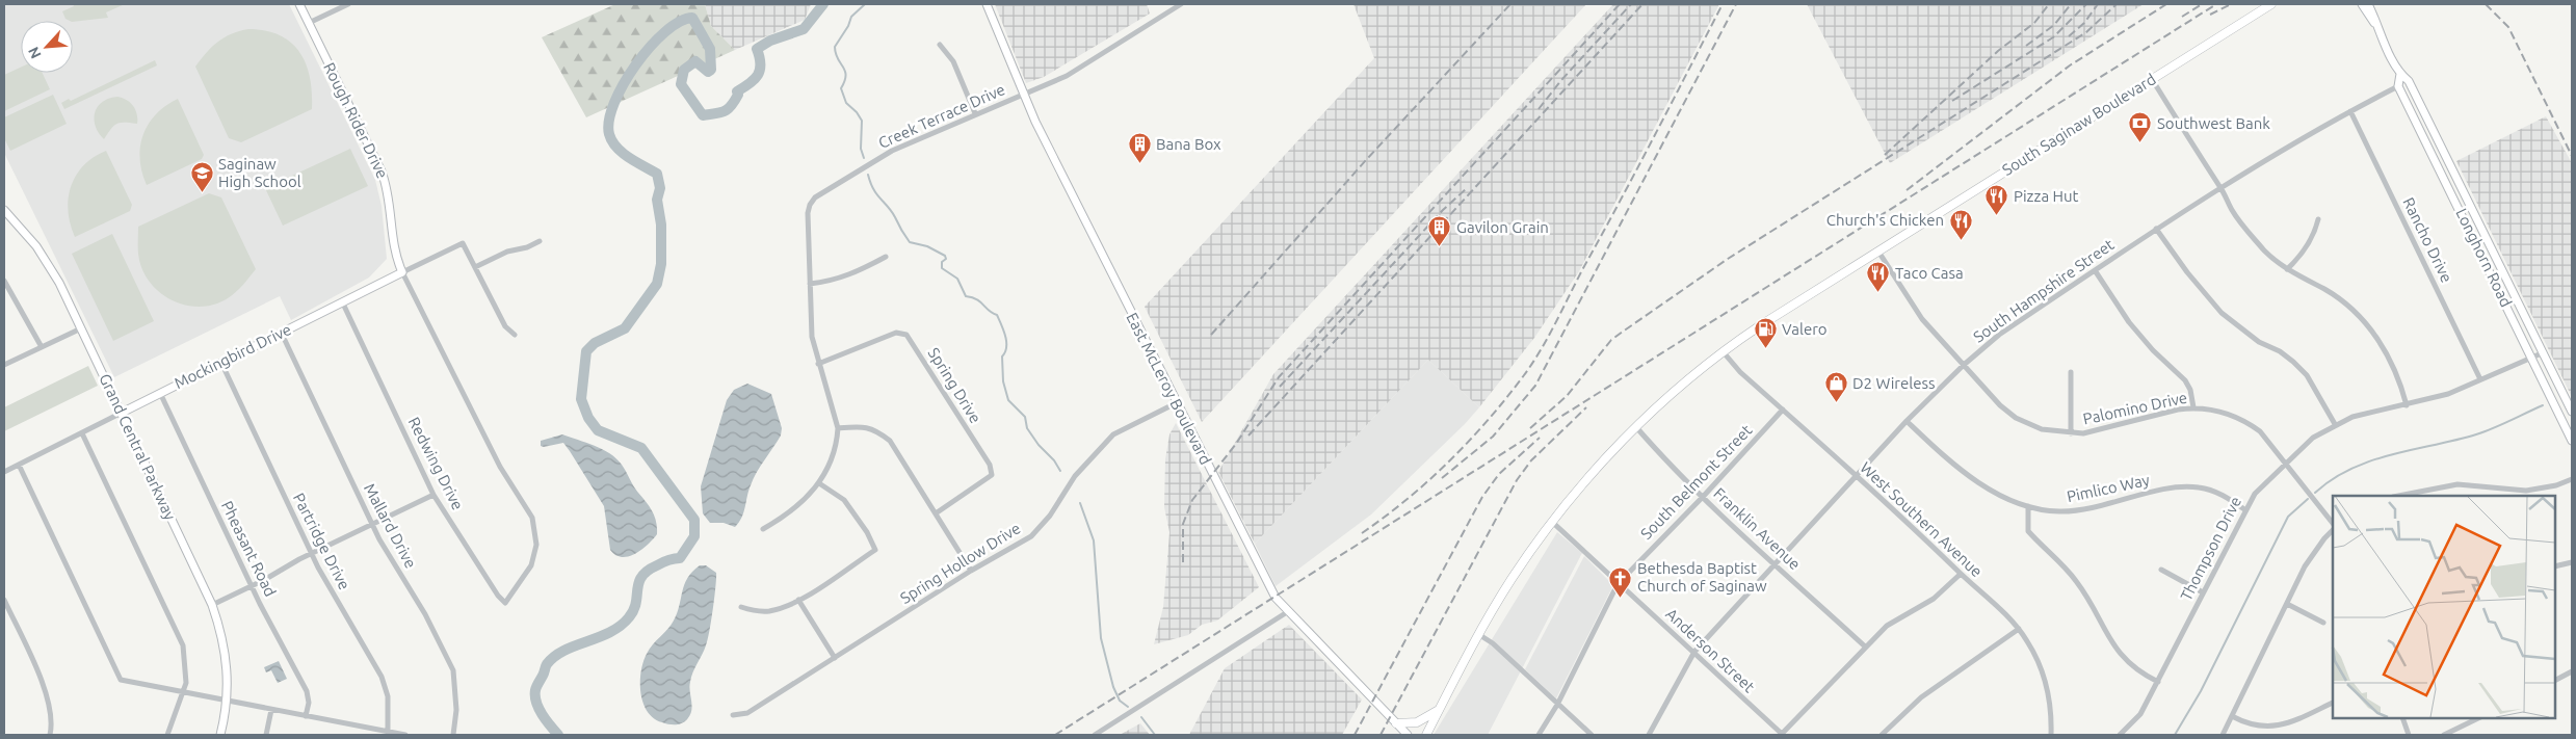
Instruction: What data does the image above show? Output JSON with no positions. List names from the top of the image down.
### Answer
{
  "streets": {
    "main road": [
      "Rough Rider Drive",
      "South Saginaw Boulevard",
      "Longhorn Road",
      "Mockingbird Drive",
      "East McLeroy Boulevard",
      "Grand Central Parkway"
    ],
    "street": [
      "Creek Terrace Drive",
      "Rancho Drive",
      "South Hampshire Street",
      "Spring Drive",
      "Palomino Drive",
      "Redwing Drive",
      "South Belmont Street",
      "Pimlico Way",
      "West Southern Avenue",
      "Mallard Drive",
      "Franklin Avenue",
      "Partridge Drive",
      "Pheasant Road",
      "Thompson Drive",
      "Spring Hollow Drive",
      "Anderson Street"
    ]
  },
  "crossings": [
    ["Creek Terrace Drive", "Spring Drive"],
    ["Creek Terrace Drive", "East McLeroy Boulevard"],
    ["Rough Rider Drive", "Mockingbird Drive"],
    ["Rough Rider Drive", "Redwing Drive"],
    ["South Saginaw Boulevard", "Palomino Drive"],
    ["South Saginaw Boulevard", "West Southern Avenue"],
    ["South Saginaw Boulevard", "Franklin Avenue"],
    ["South Saginaw Boulevard", "Anderson Street"],
    ["Rancho Drive", "South Hampshire Street"],
    ["Rancho Drive", "Thompson Drive"],
    ["Longhorn Road", "South Hampshire Street"],
    ["Longhorn Road", "Thompson Drive"],
    ["South Hampshire Street", "Palomino Drive"],
    ["South Hampshire Street", "Pimlico Way"],
    ["South Hampshire Street", "West Southern Avenue"],
    ["South Hampshire Street", "Franklin Avenue"],
    ["South Hampshire Street", "Anderson Street"],
    ["Mockingbird Drive", "Grand Central Parkway"],
    ["Mockingbird Drive", "Redwing Drive"],
    ["Mockingbird Drive", "Mallard Drive"],
    ["Mockingbird Drive", "Partridge Drive"],
    ["Mockingbird Drive", "Pheasant Road"],
    ["East McLeroy Boulevard", "Spring Hollow Drive"],
    ["Palomino Drive", "Thompson Drive"],
    ["South Belmont Street", "West Southern Avenue"],
    ["South Belmont Street", "Franklin Avenue"],
    ["South Belmont Street", "Anderson Street"],
    ["Pimlico Way", "Thompson Drive"]
  ],
  "places": {
    "bank": ["Southwest Bank"],
    "building": ["Bana Box", "Gavilon Grain"],
    "school or university": ["Saginaw High School"],
    "restaurant": ["Pizza Hut", "Church's Chicken", "Taco Casa"],
    "fuel station": ["Valero"],
    "shop": ["D2 Wireless"],
    "church": ["Bethesda Baptist Church of Saginaw"]
  },
  "north": "bottom left"
}
